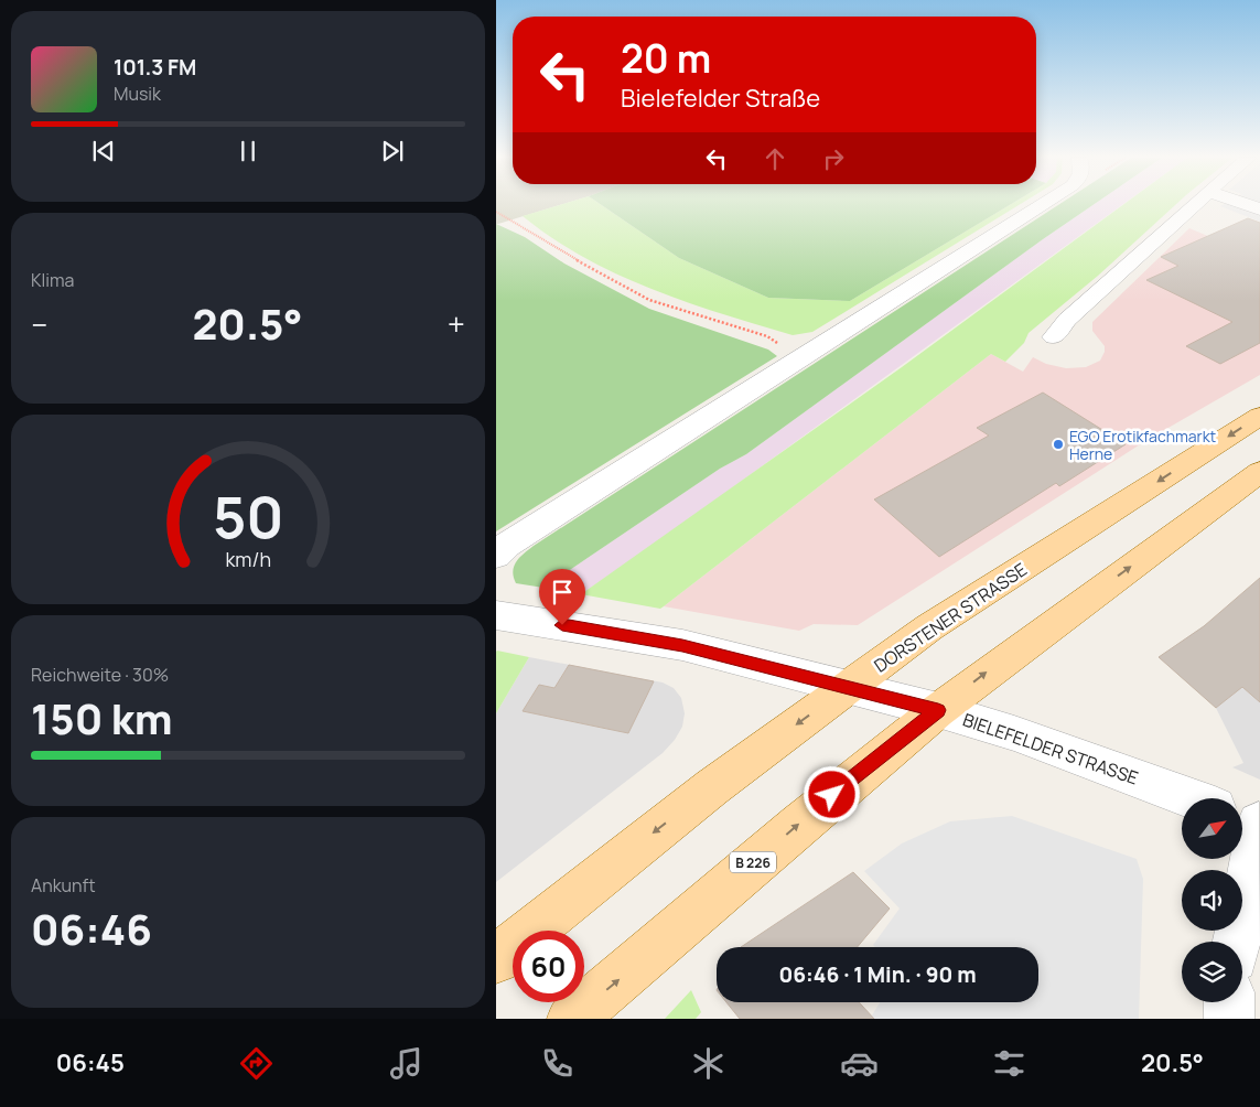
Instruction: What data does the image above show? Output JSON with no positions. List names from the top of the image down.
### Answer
{
  "streets": {
    "main road": ["DORSTENER STRASSE", "B 226"],
    "street": ["BIELEFELDER STRASSE"]
  },
  "crossings": [
    ["DORSTENER STRASSE", "BIELEFELDER STRASSE"],
    ["BIELEFELDER STRASSE", "B 226"]
  ],
  "places": ["EGO Erotikfachmarkt Herne"],
  "north": "top right",
  "page": {
    "turn": ["20 m", "Bielefelder Straße"],
    "song": ["101.3 FM", "Musik"],
    "tile": [
      "Klima",
      ["Reichweite · 30%", "150 km"],
      ["Ankunft", "06:46"]
    ],
    "heat": ["−", "20.5°", "+"],
    "limit": "60",
    "trip": "06:46 · 1 Min. · 90 m",
    "tabs": ["06:45", "20.5°"],
    "gauge": ["50", "km/h"]
  }
}
